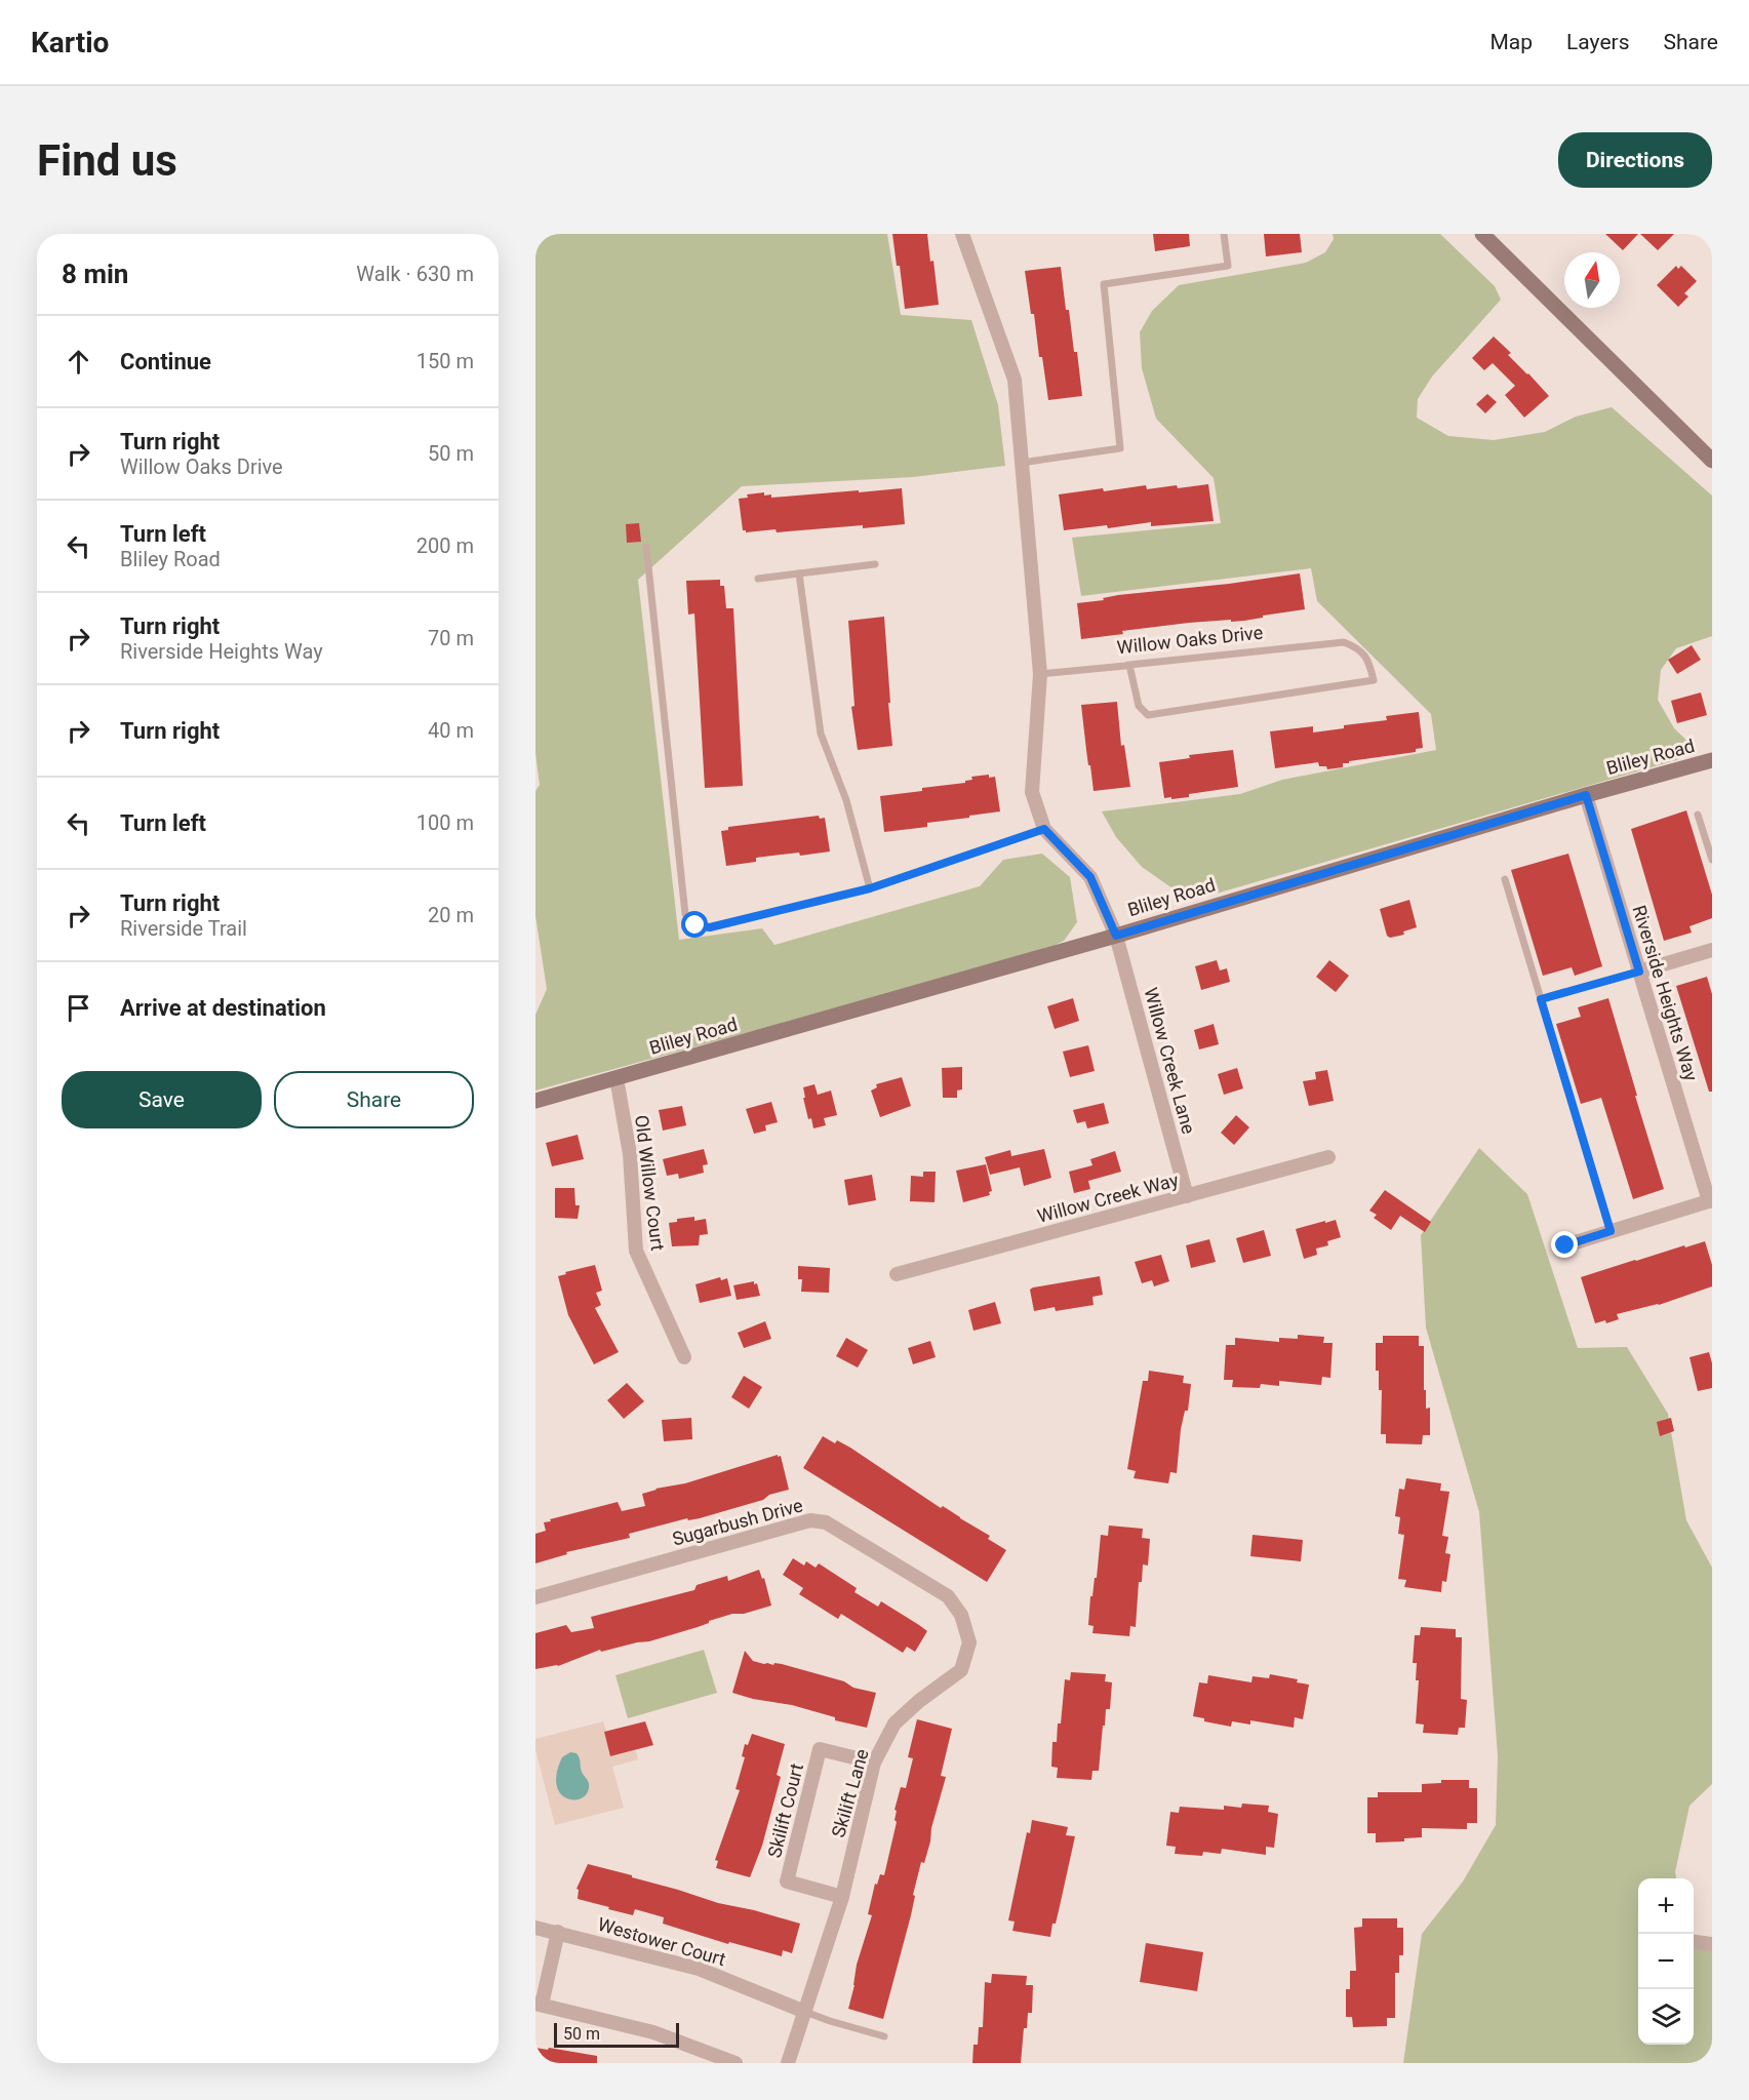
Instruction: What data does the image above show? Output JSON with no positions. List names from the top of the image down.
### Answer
{
  "streets": {
    "street": [
      "Bliley Road",
      "Riverside Heights Way",
      "Willow Creek Lane",
      "Old Willow Court",
      "Willow Creek Way",
      "Sugarbush Drive",
      "Skilift Lane",
      "Skilift Court",
      "Westower Court"
    ],
    "lane": ["Willow Oaks Drive"]
  },
  "crossings": [
    ["Bliley Road", "Riverside Heights Way"],
    ["Bliley Road", "Willow Creek Lane"],
    ["Bliley Road", "Old Willow Court"],
    ["Willow Creek Lane", "Willow Creek Way"],
    ["Sugarbush Drive", "Skilift Lane"],
    ["Skilift Lane", "Skilift Court"],
    ["Skilift Lane", "Westower Court"]
  ],
  "scale_bar": "50 m",
  "north": "top",
  "page": {
    "header": "Kartio",
    "nav": ["Map", "Layers", "Share"],
    "buttons": [
      "Directions",
      ["Save", "Share"]
    ],
    "title": "Find us",
    "heading": ["8 min", "Walk · 630 m"],
    "list": [
      ["Continue", "150 m"],
      ["Turn right", "Willow Oaks Drive", "50 m"],
      ["Turn left", "Bliley Road", "200 m"],
      ["Turn right", "Riverside Heights Way", "70 m"],
      ["Turn right", "40 m"],
      ["Turn left", "100 m"],
      ["Turn right", "Riverside Trail", "20 m"],
      "Arrive at destination"
    ],
    "map_buttons": ["+", "−"],
    "scale": "50 m"
  }
}
